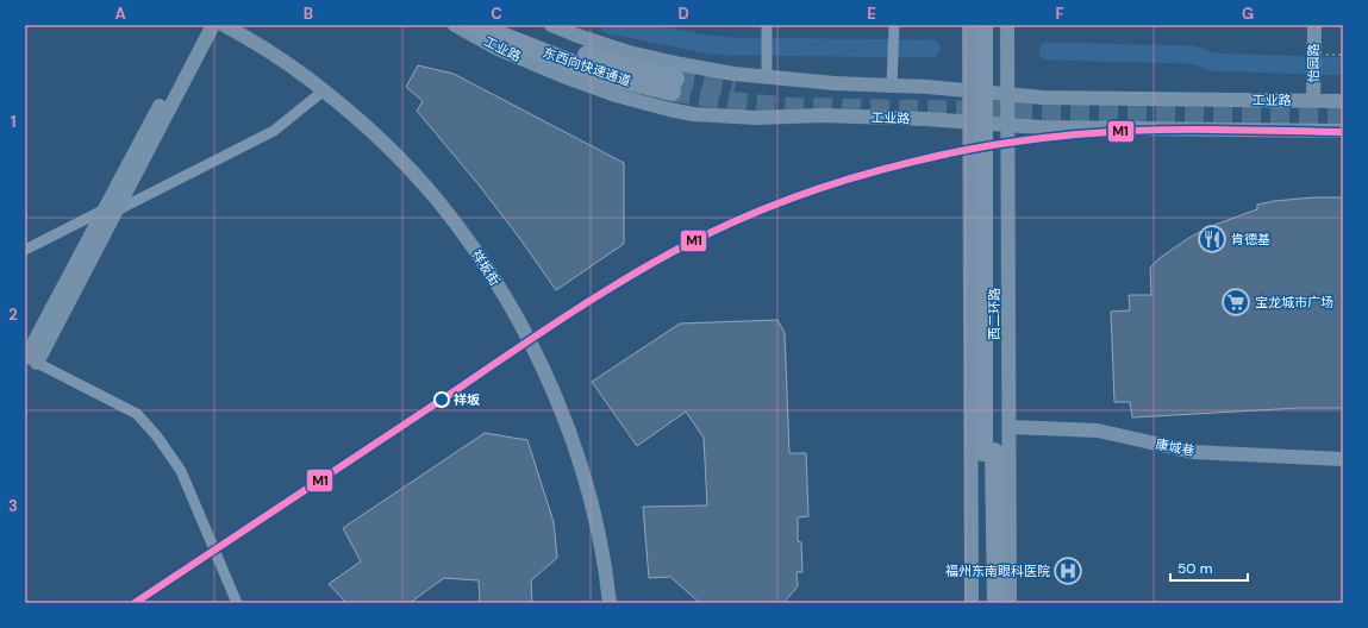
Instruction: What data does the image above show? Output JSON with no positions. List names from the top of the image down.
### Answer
{
  "streets": {
    "highway": ["工业路", "东西向快速通道", "西二环路"],
    "main road": ["怡园路", "祥坂街", "康城巷"]
  },
  "crossings": [
    ["工业路", "怡园路"],
    ["工业路", "东西向快速通道"]
  ],
  "places": {
    "restaurant": ["肯德基"],
    "supermarket": ["宝龙城市广场"],
    "other": ["祥坂"],
    "hospital": ["福州东南眼科医院"]
  },
  "lines": ["transit line M1"],
  "scale_bar": "50 m",
  "grid": {
    "columns": [
      "A",
      "B",
      "C",
      "D",
      "E",
      "F",
      "G"
    ],
    "rows": ["1", "2", "3"]
  }
}
